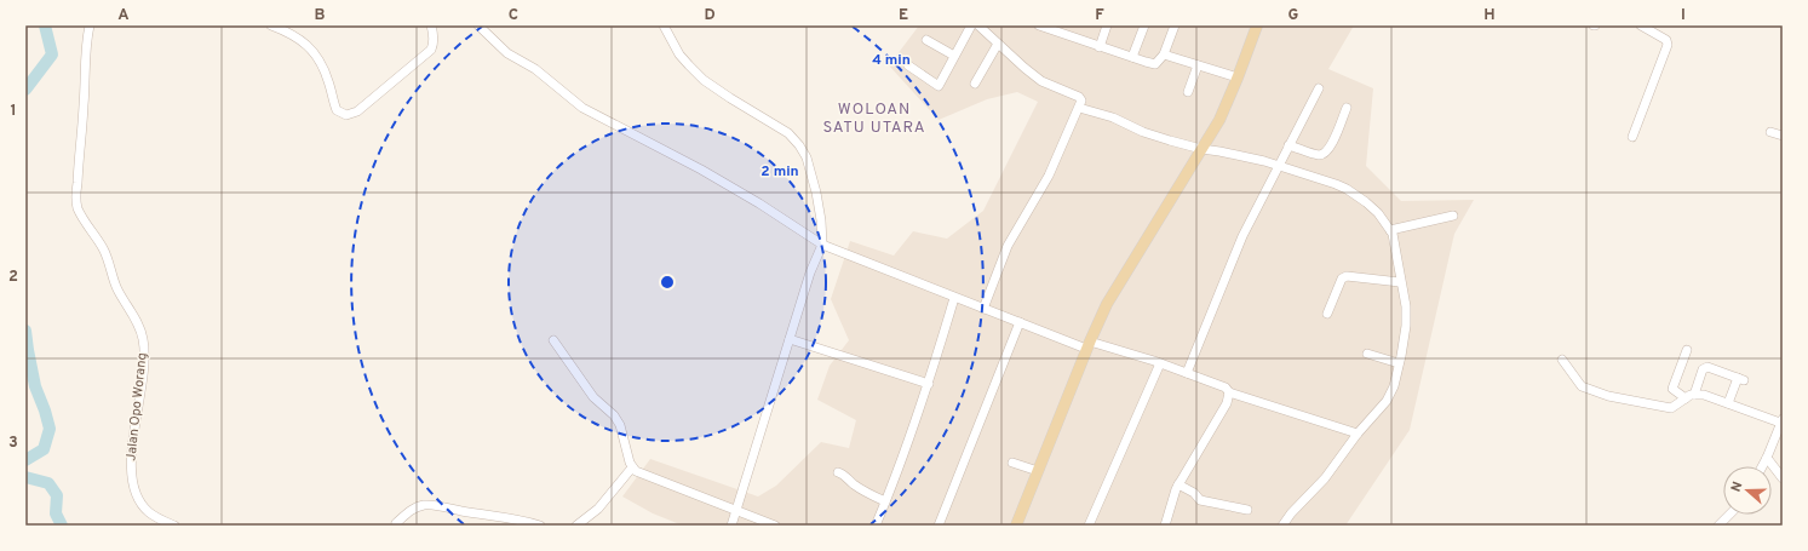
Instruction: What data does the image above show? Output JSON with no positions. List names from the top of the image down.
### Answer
{
  "streets": {
    "street": ["Jalan Opo Worang"]
  },
  "districts": ["WOLOAN SATU UTARA"],
  "north": "left",
  "grid": {
    "columns": [
      "A",
      "B",
      "C",
      "D",
      "E",
      "F",
      "G",
      "H",
      "I"
    ],
    "rows": ["1", "2", "3"]
  },
  "rings": ["4 min", "2 min"]
}
